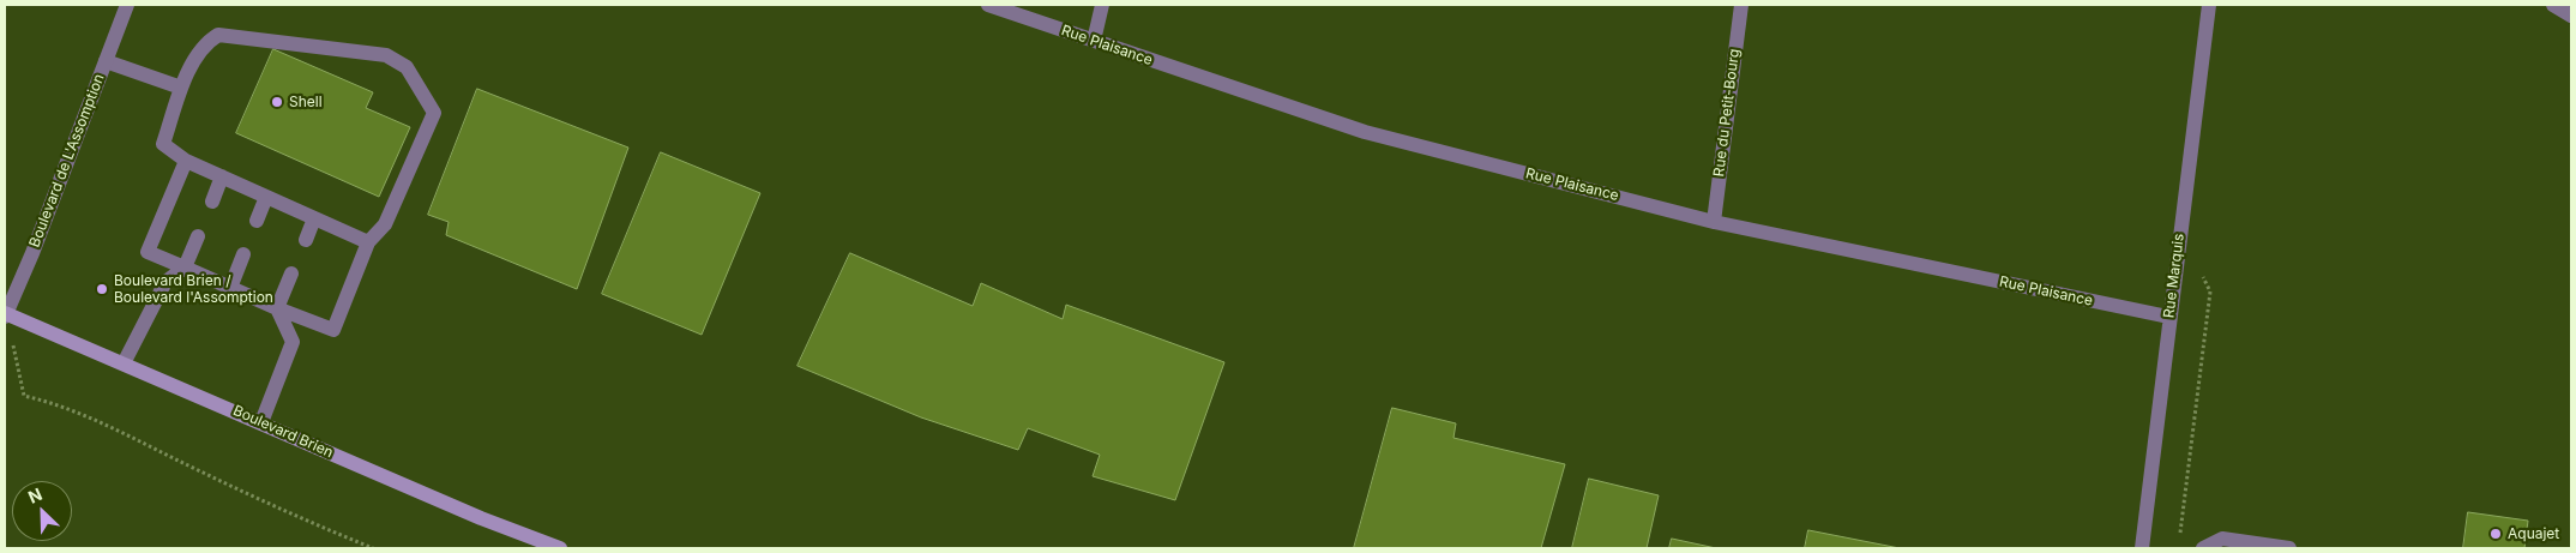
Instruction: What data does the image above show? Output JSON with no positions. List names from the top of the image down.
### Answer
{
  "streets": {
    "main road": ["Boulevard Brien"],
    "street": [
      "Rue Plaisance",
      "Rue du Petit-Bourg",
      "Boulevard de L'Assomption",
      "Rue Marquis"
    ]
  },
  "crossings": [
    ["Rue Plaisance", "Rue du Petit-Bourg"],
    ["Rue Plaisance", "Rue Marquis"],
    ["Boulevard de L'Assomption", "Boulevard Brien"]
  ],
  "places": ["Shell", "Boulevard Brien / Boulevard l'Assomption", "Aquajet"],
  "north": "top left"
}
